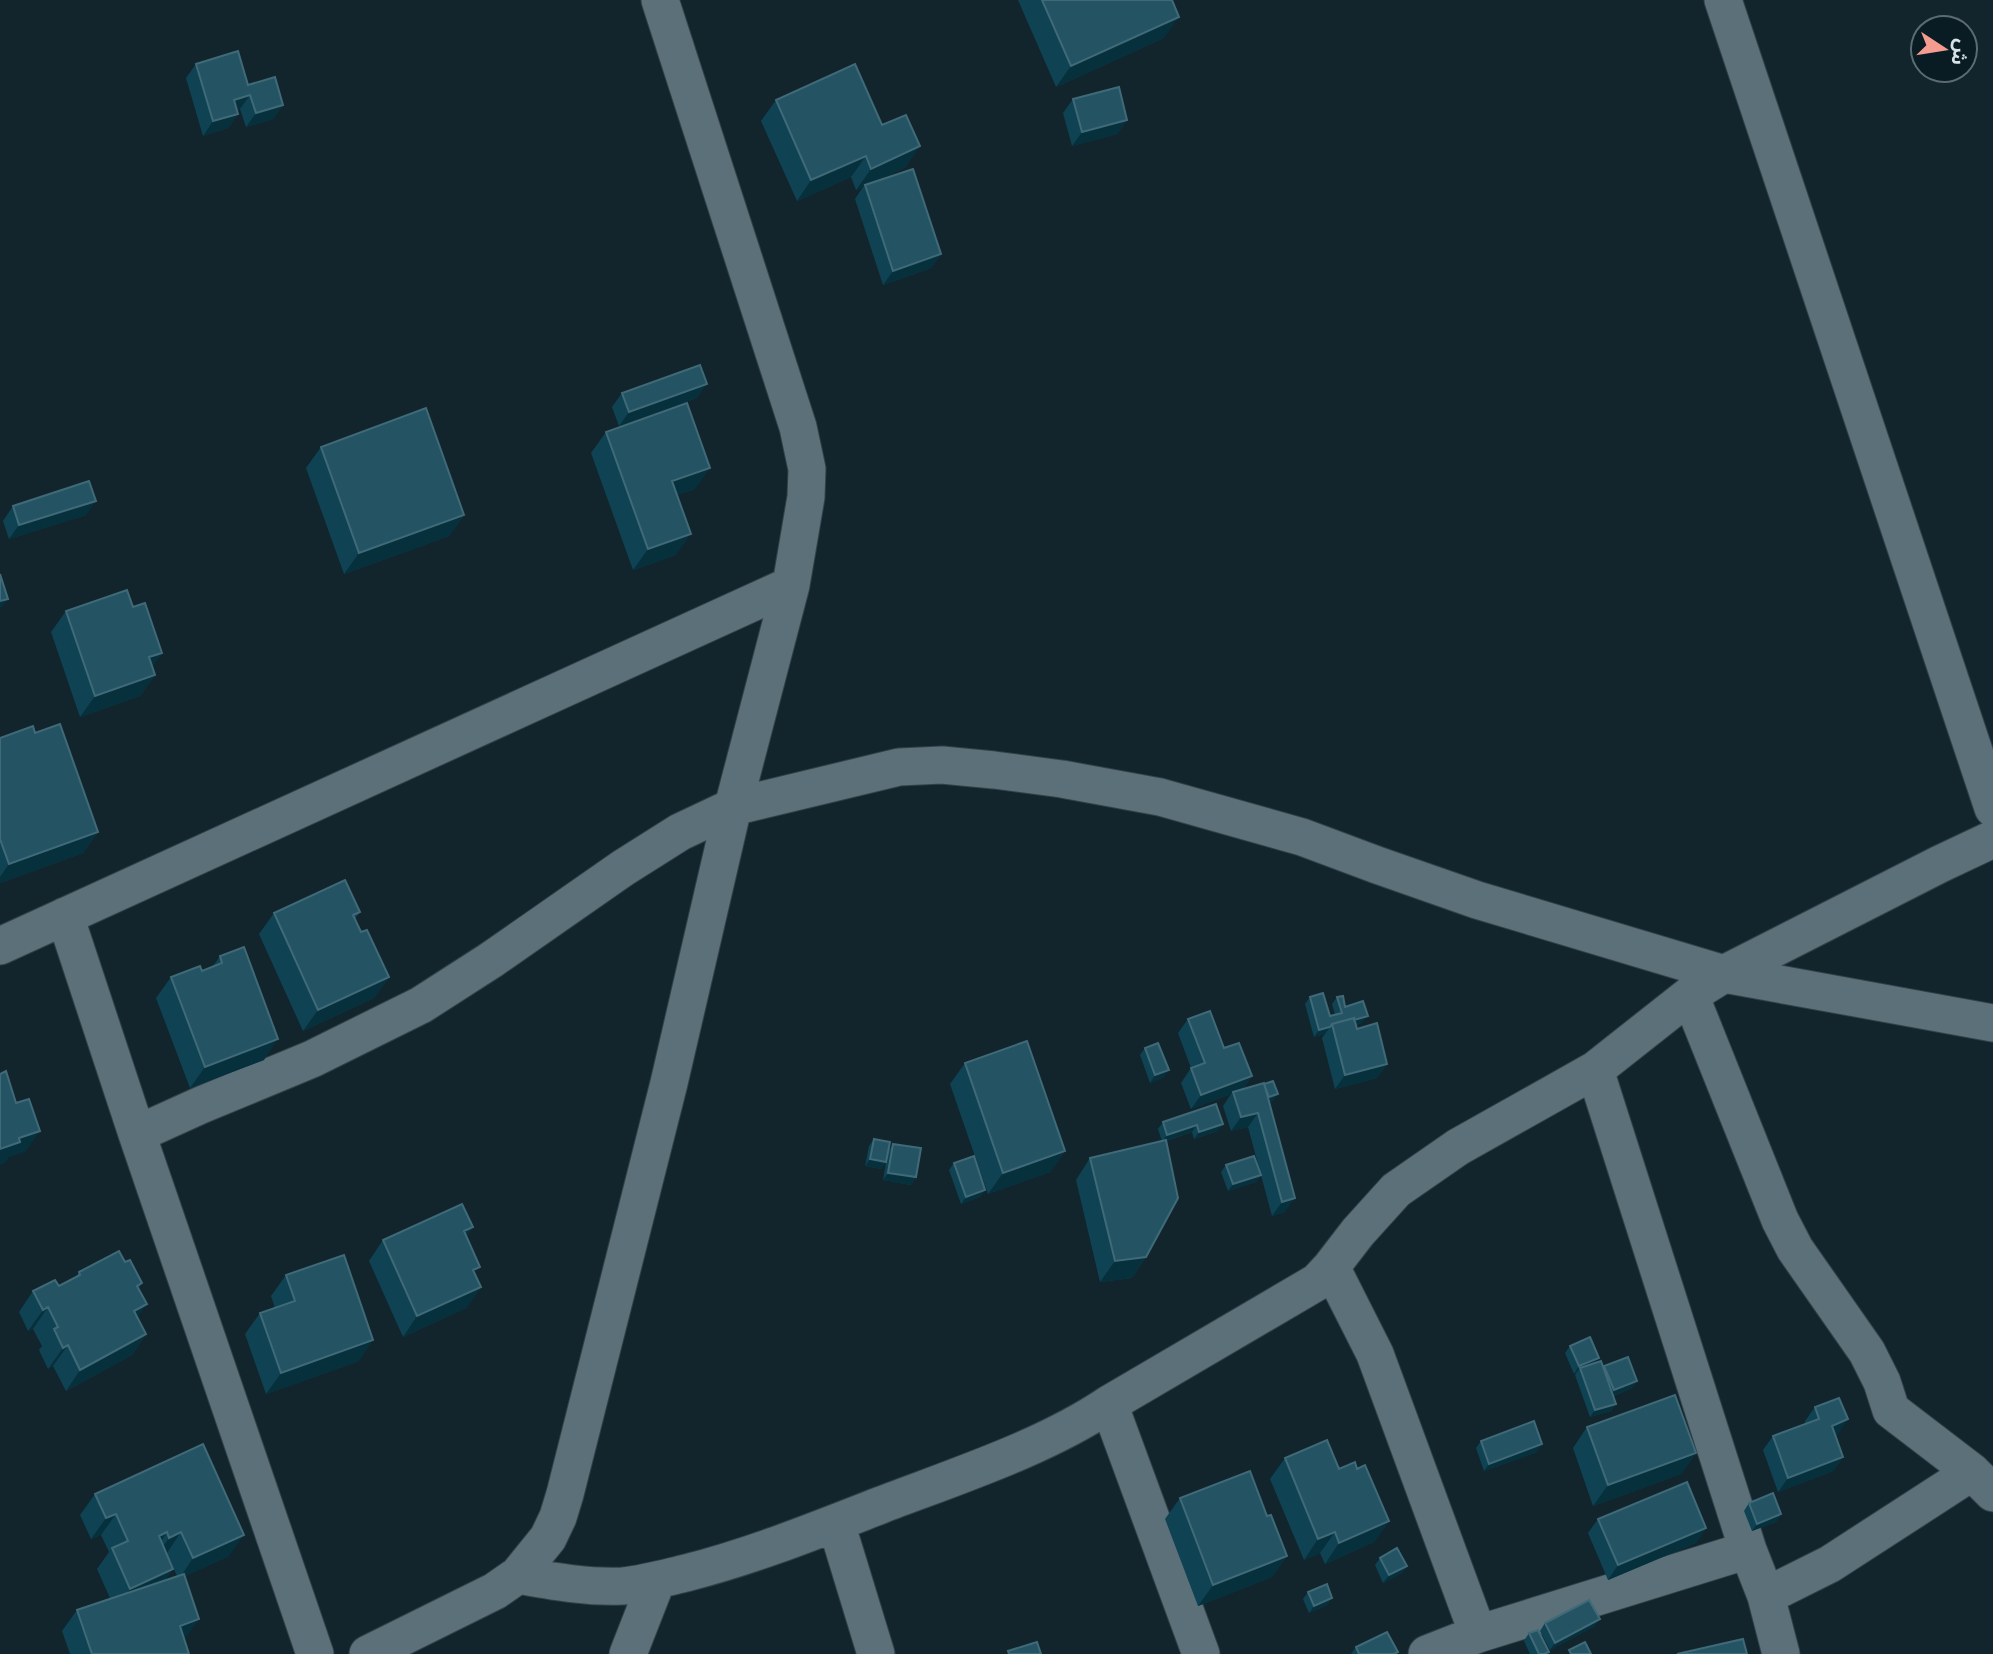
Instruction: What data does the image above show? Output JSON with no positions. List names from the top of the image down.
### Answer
{
  "north": "right"
}
